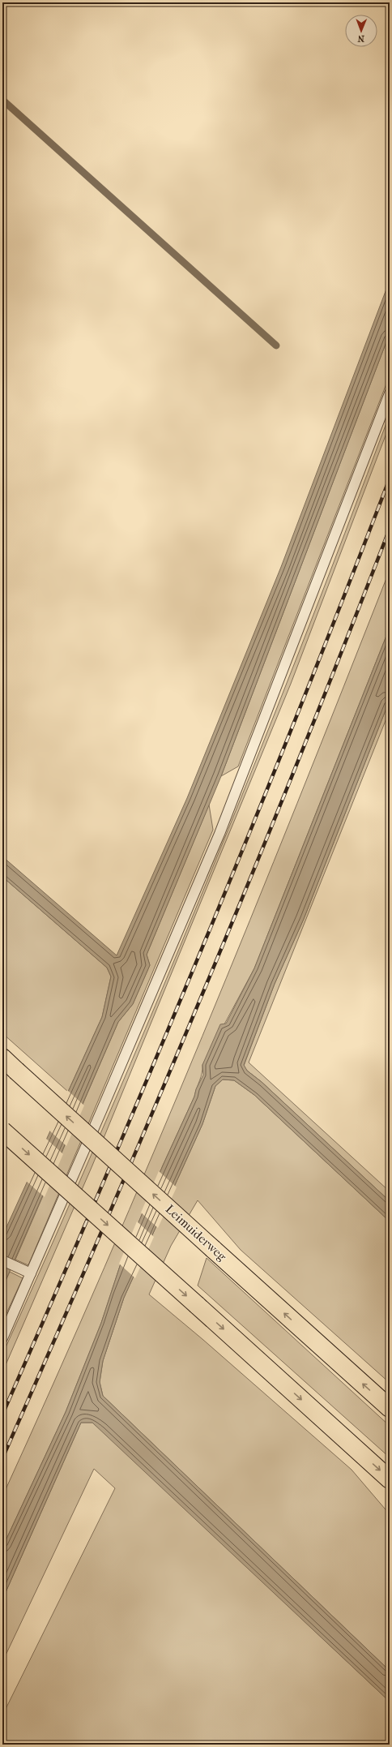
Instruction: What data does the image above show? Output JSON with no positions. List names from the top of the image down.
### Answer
{
  "streets": {
    "main road": ["Leimuiderweg"]
  },
  "north": "bottom"
}
